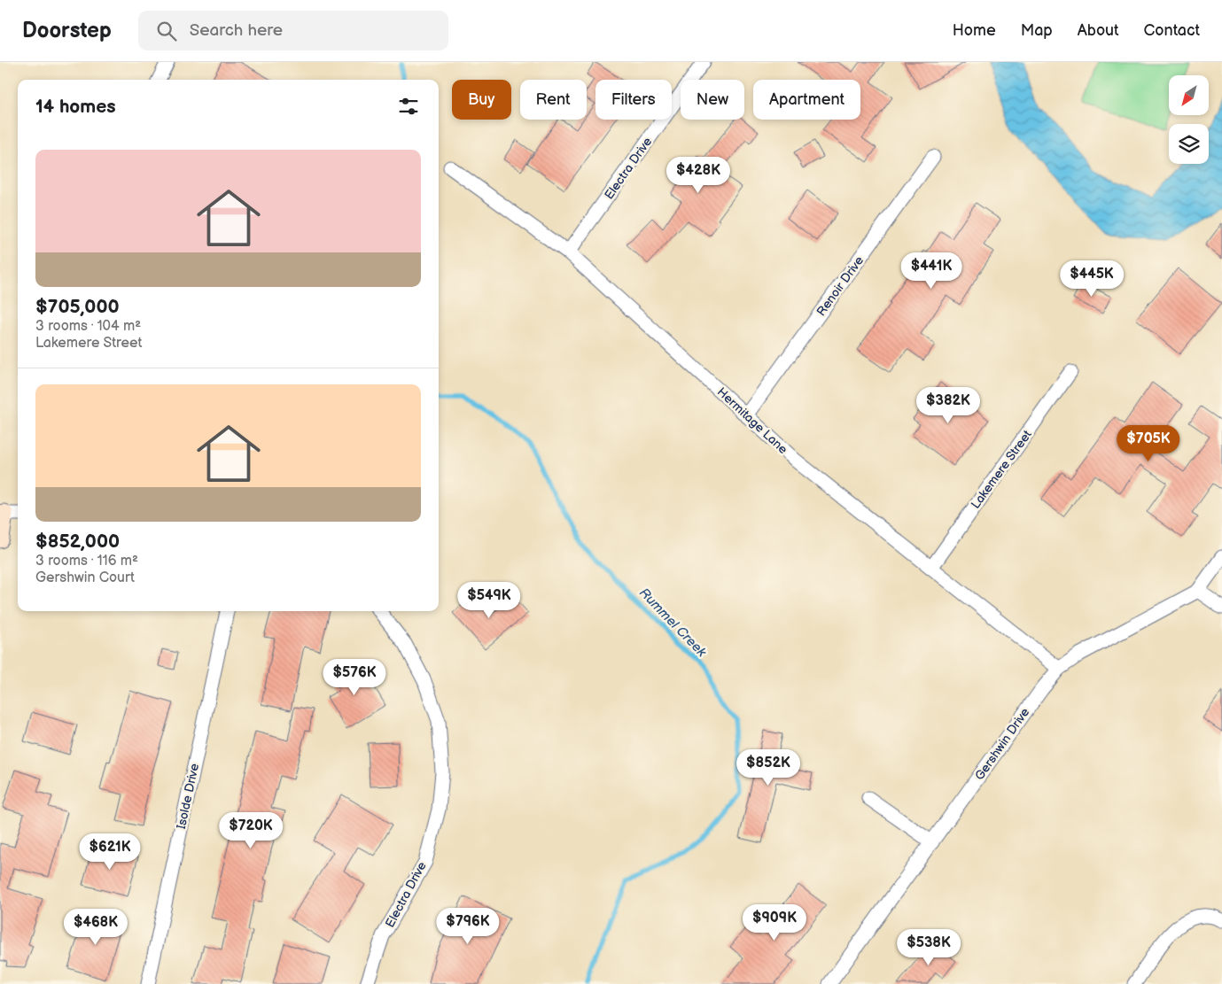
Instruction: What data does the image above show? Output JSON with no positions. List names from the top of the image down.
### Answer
{
  "streets": {
    "street": [
      "Electra Drive",
      "Renoir Drive",
      "Hermitage Lane",
      "Lakemere Street",
      "Gershwin Drive",
      "Isolde Drive"
    ]
  },
  "crossings": [
    ["Electra Drive", "Hermitage Lane"],
    ["Renoir Drive", "Hermitage Lane"],
    ["Hermitage Lane", "Lakemere Street"],
    ["Hermitage Lane", "Gershwin Drive"]
  ],
  "water": ["Rummel Creek"],
  "north": "bottom left",
  "page": {
    "header": "Doorstep",
    "search": "Search here",
    "nav": [
      "Home",
      "Map",
      "About",
      "Contact"
    ],
    "chip": [
      "Buy",
      "Rent",
      "Filters",
      "New",
      "Apartment"
    ],
    "heading": "14 homes",
    "list": [
      {
        "name": "$705,000",
        "note": "3 rooms · 104 m² · Lakemere Street"
      },
      {
        "name": "$852,000",
        "note": "3 rooms · 116 m² · Gershwin Court"
      }
    ],
    "price": [
      "$428K",
      "$441K",
      "$445K",
      "$382K",
      "$705K",
      "$549K",
      "$576K",
      "$852K",
      "$720K",
      "$621K",
      "$909K",
      "$796K",
      "$468K",
      "$538K"
    ]
  }
}
